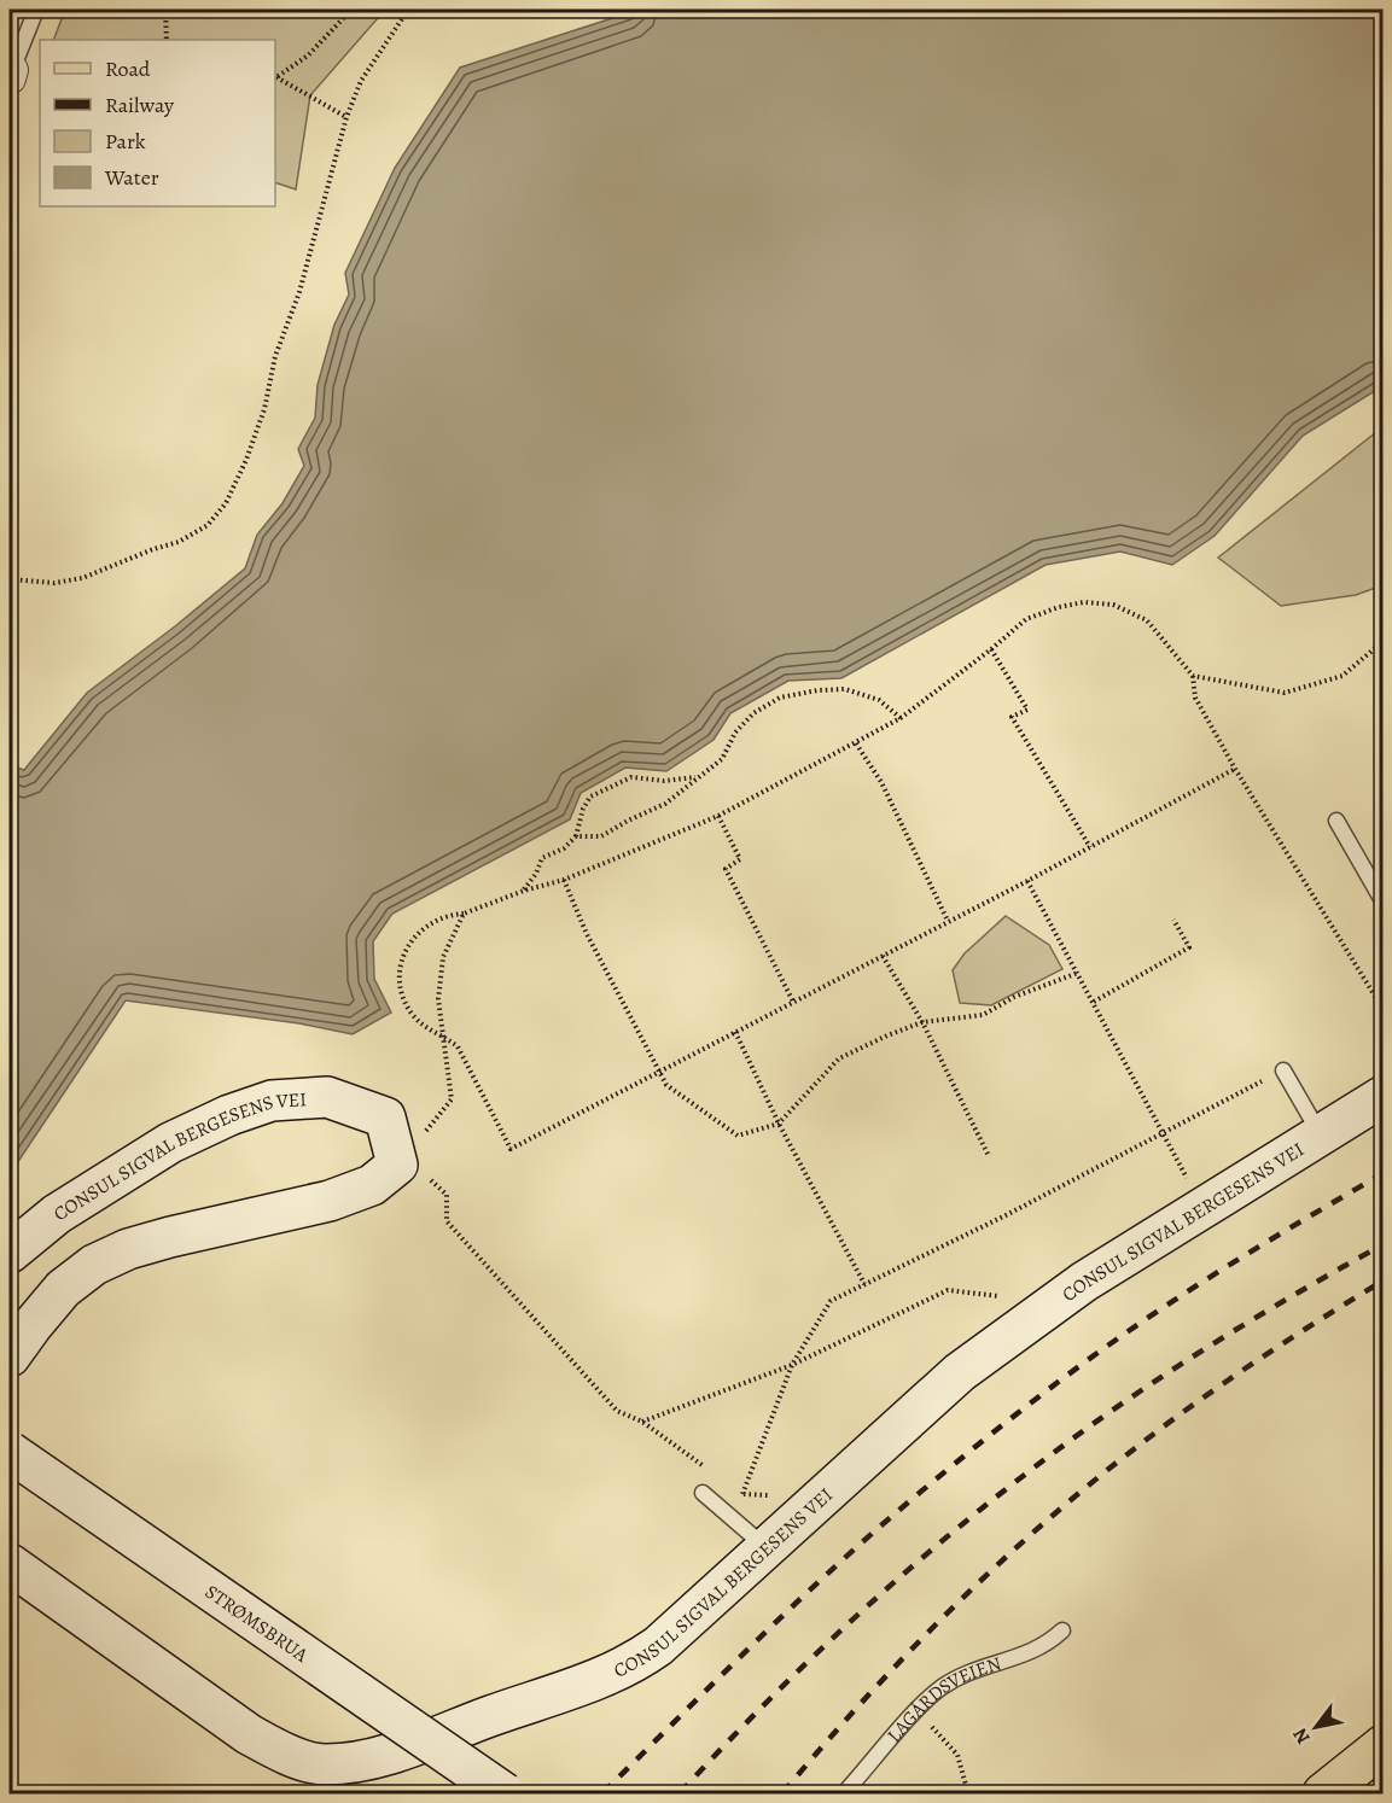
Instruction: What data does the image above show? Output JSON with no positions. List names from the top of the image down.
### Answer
{
  "streets": {
    "street": ["CONSUL SIGVAL BERGESENS VEI", "STRØMSBRUA"],
    "lane": ["LAGÅRDSVEIEN"]
  },
  "legend": [
    "Road",
    "Railway",
    "Park",
    "Water"
  ],
  "north": "bottom left"
}
